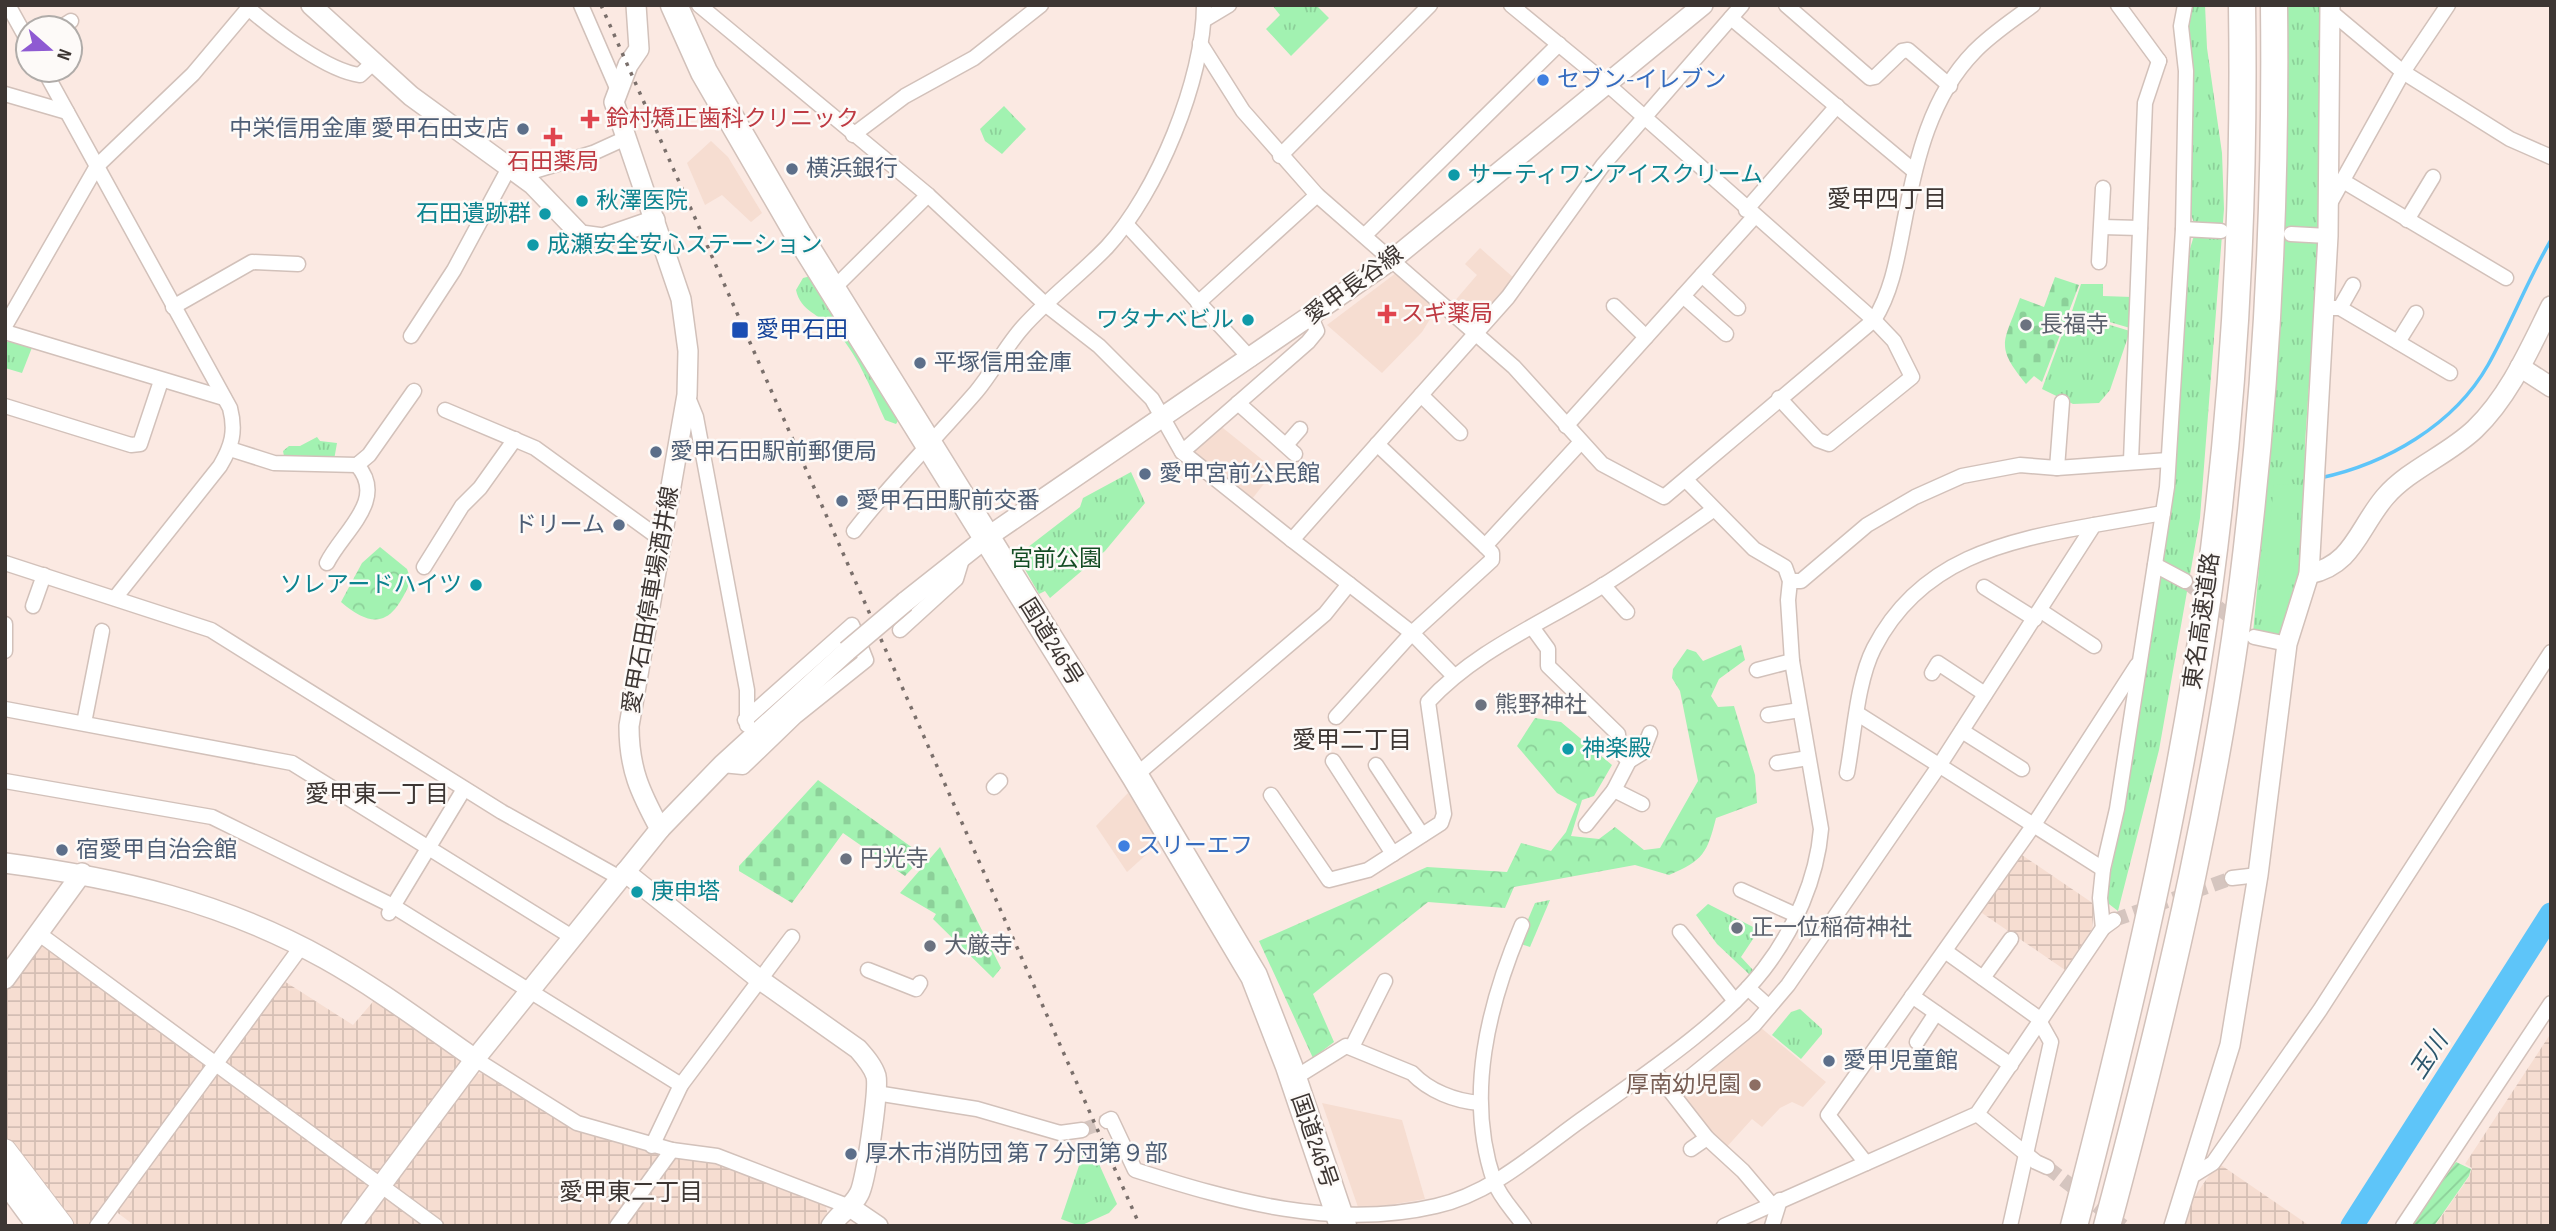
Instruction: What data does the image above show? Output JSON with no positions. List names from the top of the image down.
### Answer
{
  "streets": {
    "highway": ["東名高速道路", "国道246号"],
    "street": ["愛甲長谷線", "愛甲石田停車場酒井線"]
  },
  "crossings": [
    ["愛甲長谷線", "国道246号"]
  ],
  "districts": [
    "愛甲四丁目",
    "愛甲二丁目",
    "愛甲東一丁目",
    "愛甲東二丁目"
  ],
  "water": ["玉川"],
  "parks": ["宮前公園"],
  "places": {
    "other": [
      "セブン-イレブン",
      "中栄信用金庫 愛甲石田支店",
      "横浜銀行",
      "サーティワンアイスクリーム",
      "秋澤医院",
      "石田遺跡群",
      "成瀬安全安心ステーション",
      "ワタナベビル",
      "長福寺",
      "平塚信用金庫",
      "愛甲石田駅前郵便局",
      "愛甲宮前公民館",
      "愛甲石田駅前交番",
      "ドリーム",
      "ソレアードハイツ",
      "熊野神社",
      "神楽殿",
      "スリーエフ",
      "宿愛甲自治会館",
      "円光寺",
      "庚申塔",
      "正一位稲荷神社",
      "大厳寺",
      "愛甲児童館",
      "厚南幼児園",
      "厚木市消防団 第７分団第９部"
    ],
    "health": ["鈴村矯正歯科クリニック", "石田薬局", "スギ薬局"],
    "transit": ["愛甲石田"]
  },
  "north": "right"
}
